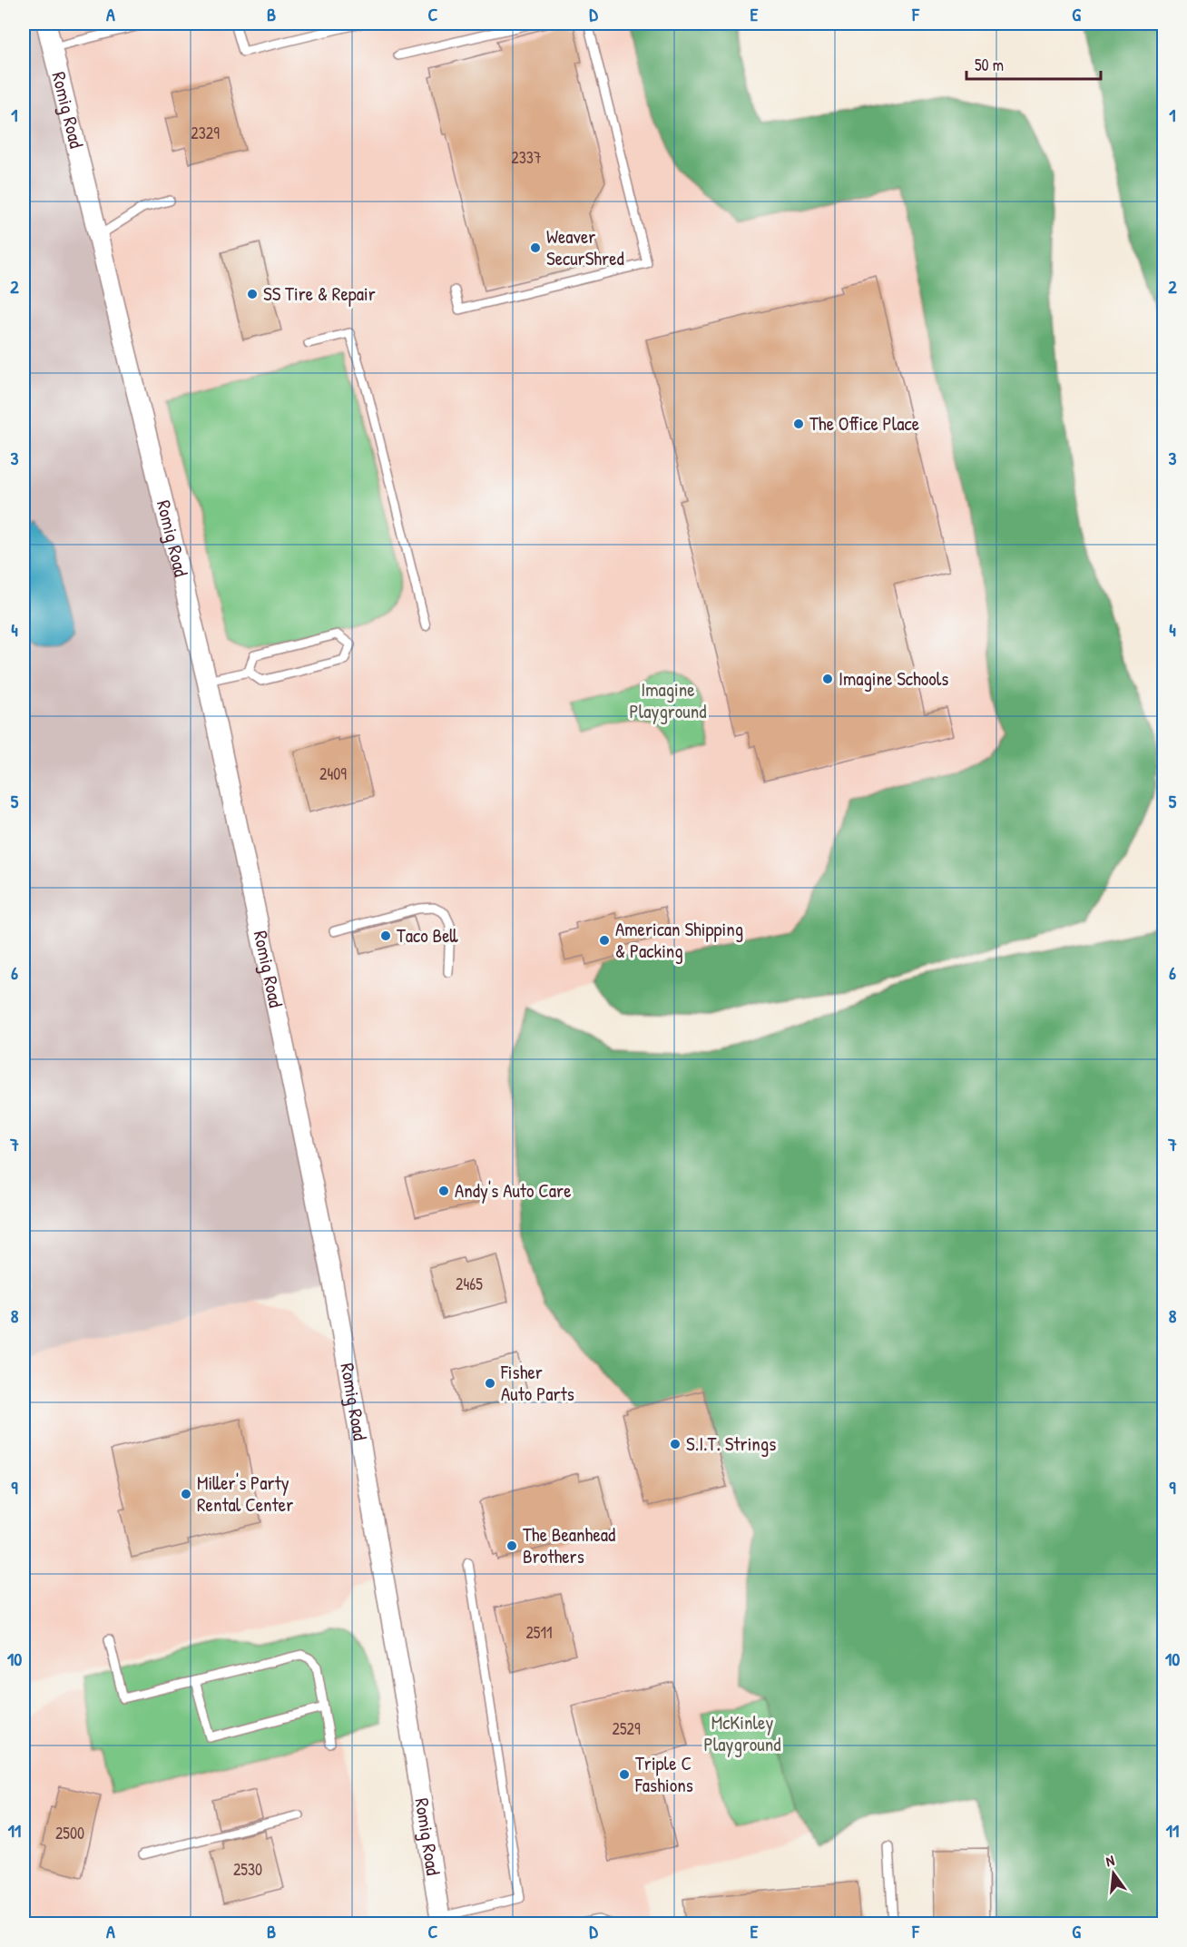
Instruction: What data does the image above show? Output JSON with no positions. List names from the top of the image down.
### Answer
{
  "streets": {
    "street": ["Romig Road"]
  },
  "parks": ["Imagine Playground", "McKinley Playground"],
  "places": [
    "Weaver SecurShred",
    "SS Tire & Repair",
    "The Office Place",
    "Imagine Schools",
    "Taco Bell",
    "American Shipping & Packing",
    "Andy's Auto Care",
    "Fisher Auto Parts",
    "S.I.T. Strings",
    "Miller's Party Rental Center",
    "The Beanhead Brothers",
    "Triple C Fashions"
  ],
  "house_numbers": [
    "2329",
    "2337",
    "2409",
    "2465",
    "2511",
    "2529",
    "2500",
    "2530"
  ],
  "scale_bar": "50 m",
  "north": "top",
  "grid": {
    "columns": [
      "A",
      "B",
      "C",
      "D",
      "E",
      "F",
      "G"
    ],
    "rows": [
      "1",
      "2",
      "3",
      "4",
      "5",
      "6",
      "7",
      "8",
      "9",
      "10",
      "11"
    ]
  }
}
